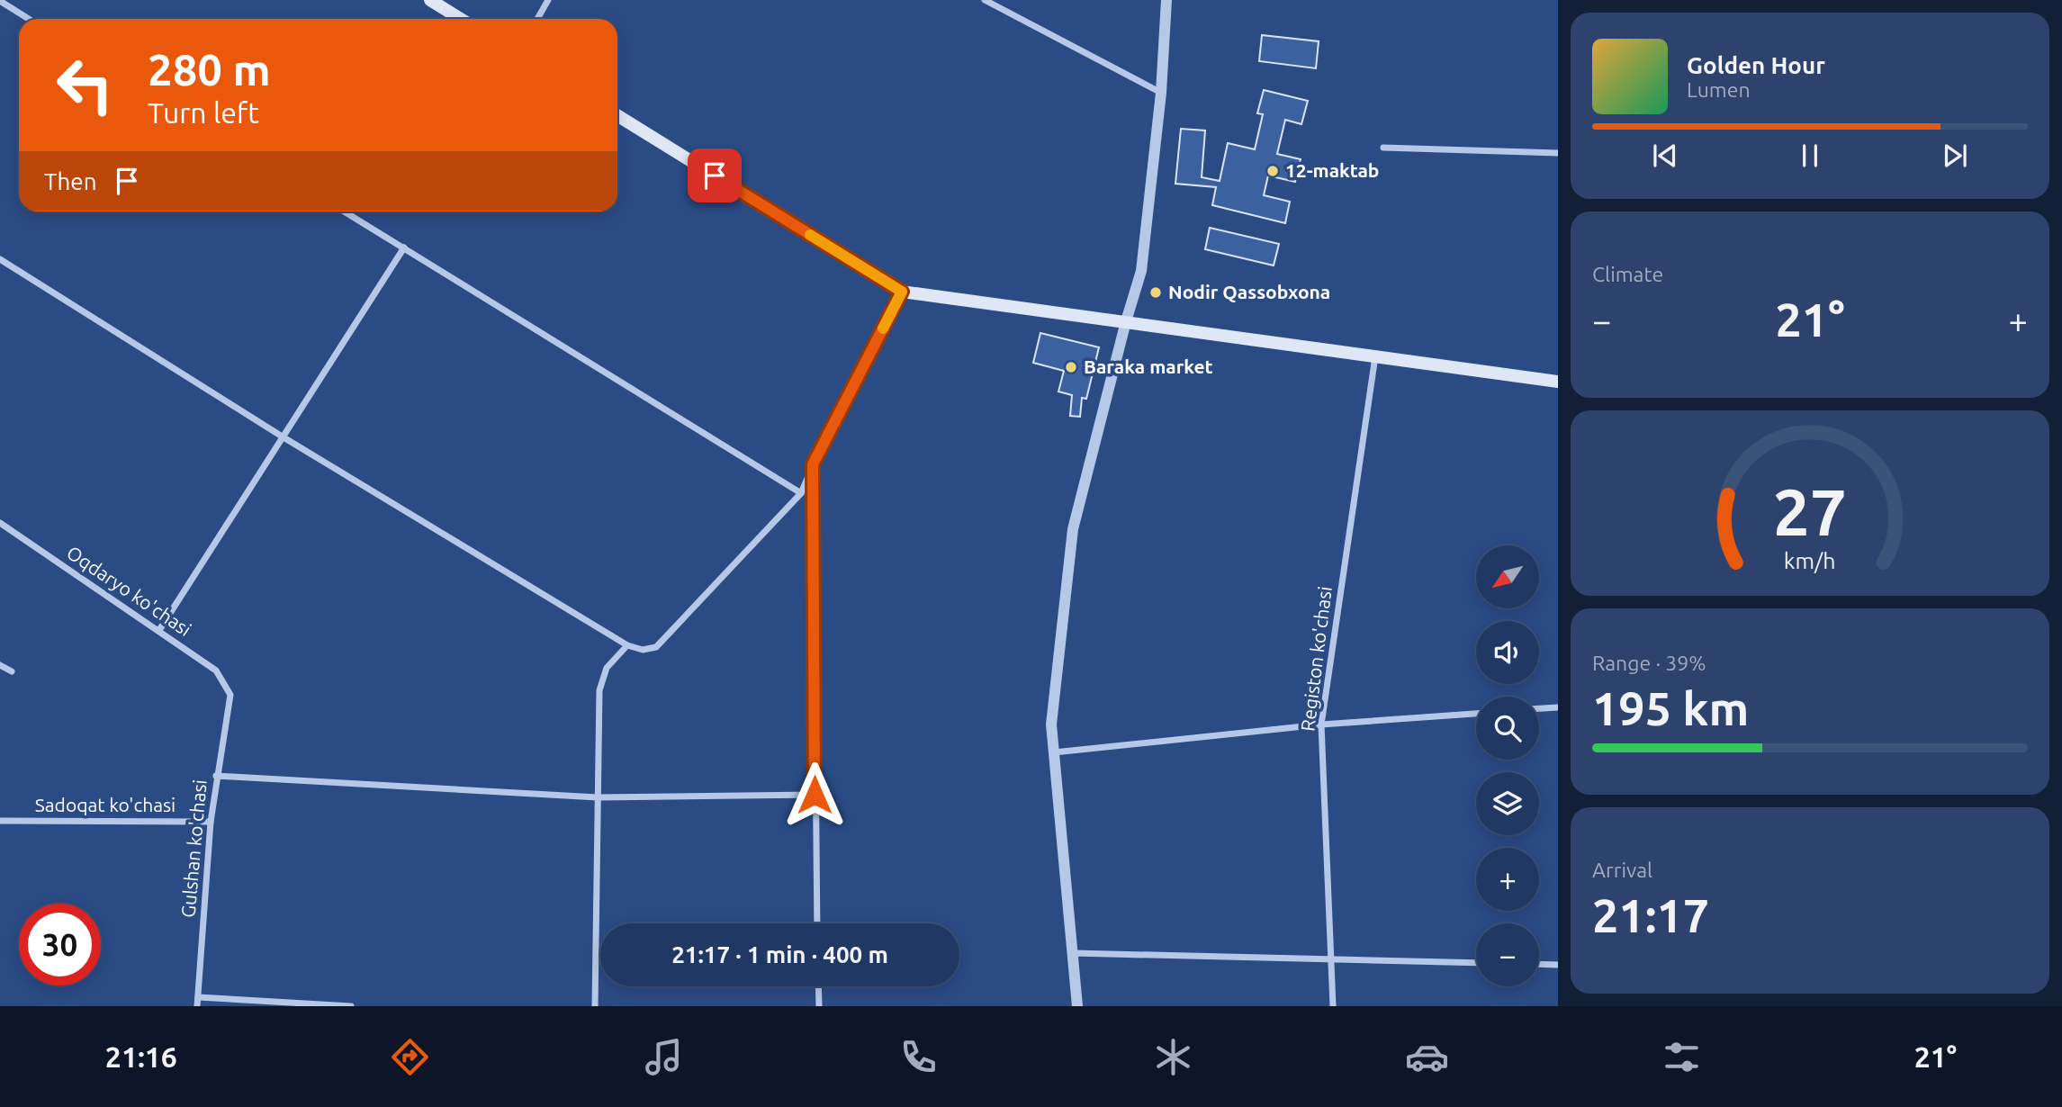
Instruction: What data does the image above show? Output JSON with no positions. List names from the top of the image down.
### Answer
{
  "streets": {
    "street": [
      "Oqdaryo ko'chasi",
      "Registon ko'chasi",
      "Sadoqat ko'chasi",
      "Gulshan ko'chasi"
    ]
  },
  "crossings": [
    ["Oqdaryo ko'chasi", "Gulshan ko'chasi"],
    ["Sadoqat ko'chasi", "Gulshan ko'chasi"]
  ],
  "places": ["12-maktab", "Nodir Qassobxona", "Baraka market"],
  "north": "bottom left",
  "page": {
    "turn": ["280 m", "Turn left"],
    "song": ["Golden Hour", "Lumen"],
    "then": "Then",
    "tile": [
      "Climate",
      ["Range · 39%", "195 km"],
      ["Arrival", "21:17"]
    ],
    "heat": ["−", "21°", "+"],
    "map_buttons": ["+", "−"],
    "limit": "30",
    "trip": "21:17 · 1 min · 400 m",
    "tabs": ["21:16", "21°"],
    "gauge": ["27", "km/h"]
  }
}
